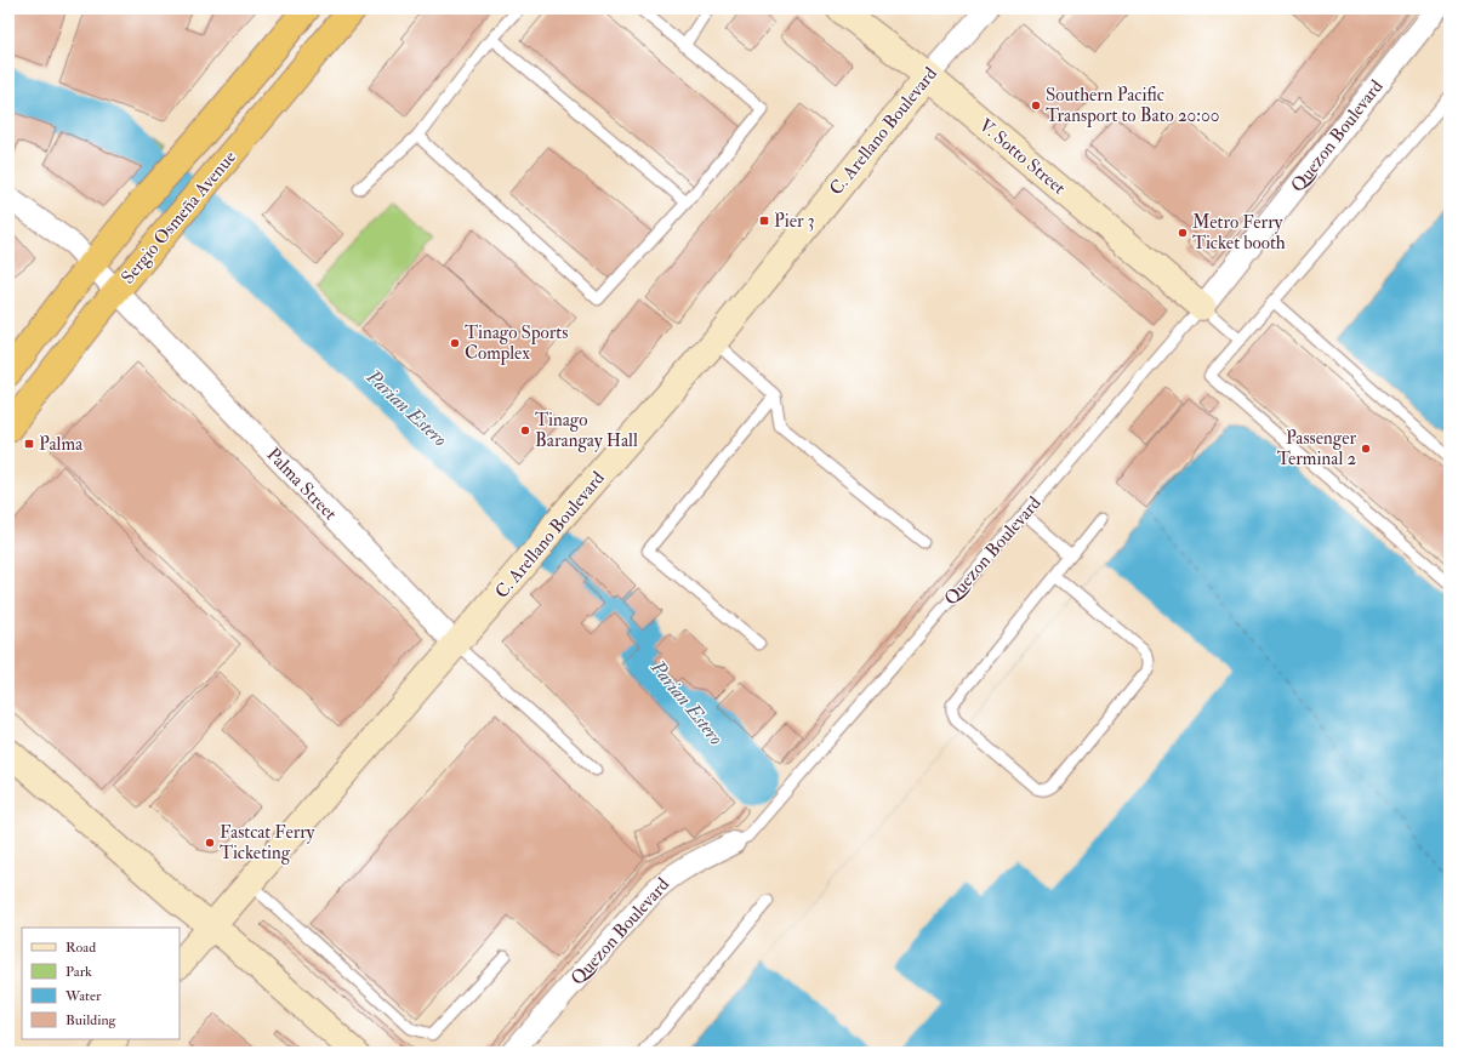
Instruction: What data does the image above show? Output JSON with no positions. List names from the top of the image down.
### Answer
{
  "streets": {
    "highway": ["Sergio Osmeña Avenue"],
    "street": [
      "C. Arellano Boulevard",
      "Quezon Boulevard",
      "V. Sotto Street",
      "Palma Street"
    ]
  },
  "crossings": [
    ["C. Arellano Boulevard", "V. Sotto Street"],
    ["C. Arellano Boulevard", "Palma Street"],
    ["Quezon Boulevard", "V. Sotto Street"],
    ["Sergio Osmeña Avenue", "Palma Street"]
  ],
  "water": ["Parian Estero"],
  "places": {
    "other": [
      "Southern Pacific Transport to Bato 20:00",
      "Metro Ferry Ticket booth",
      "Tinago Sports Complex",
      "Tinago Barangay Hall",
      "Passenger Terminal 2",
      "Fastcat Ferry Ticketing"
    ],
    "transit": ["Pier 3", "Palma"]
  },
  "legend": [
    "Road",
    "Park",
    "Water",
    "Building"
  ]
}
